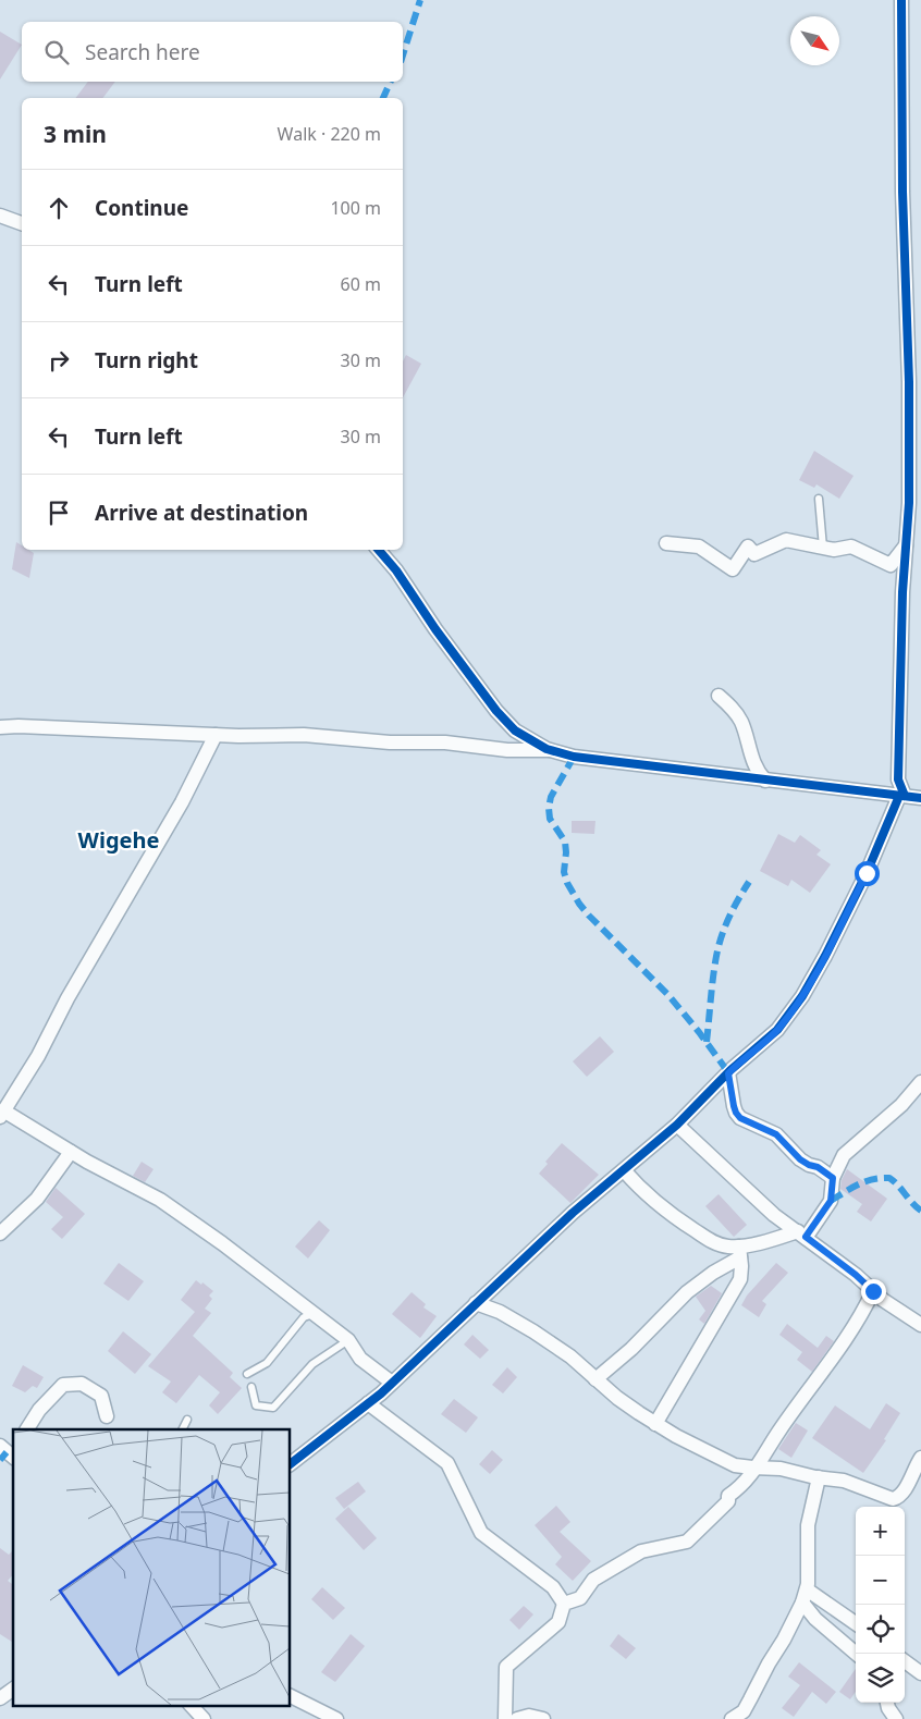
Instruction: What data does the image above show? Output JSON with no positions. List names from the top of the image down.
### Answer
{
  "districts": ["Wigehe"],
  "north": "bottom right",
  "page": {
    "search": "Search here",
    "heading": ["3 min", "Walk · 220 m"],
    "list": [
      ["Continue", "100 m"],
      ["Turn left", "60 m"],
      ["Turn right", "30 m"],
      ["Turn left", "30 m"],
      "Arrive at destination"
    ],
    "map_buttons": ["+", "−"]
  }
}
